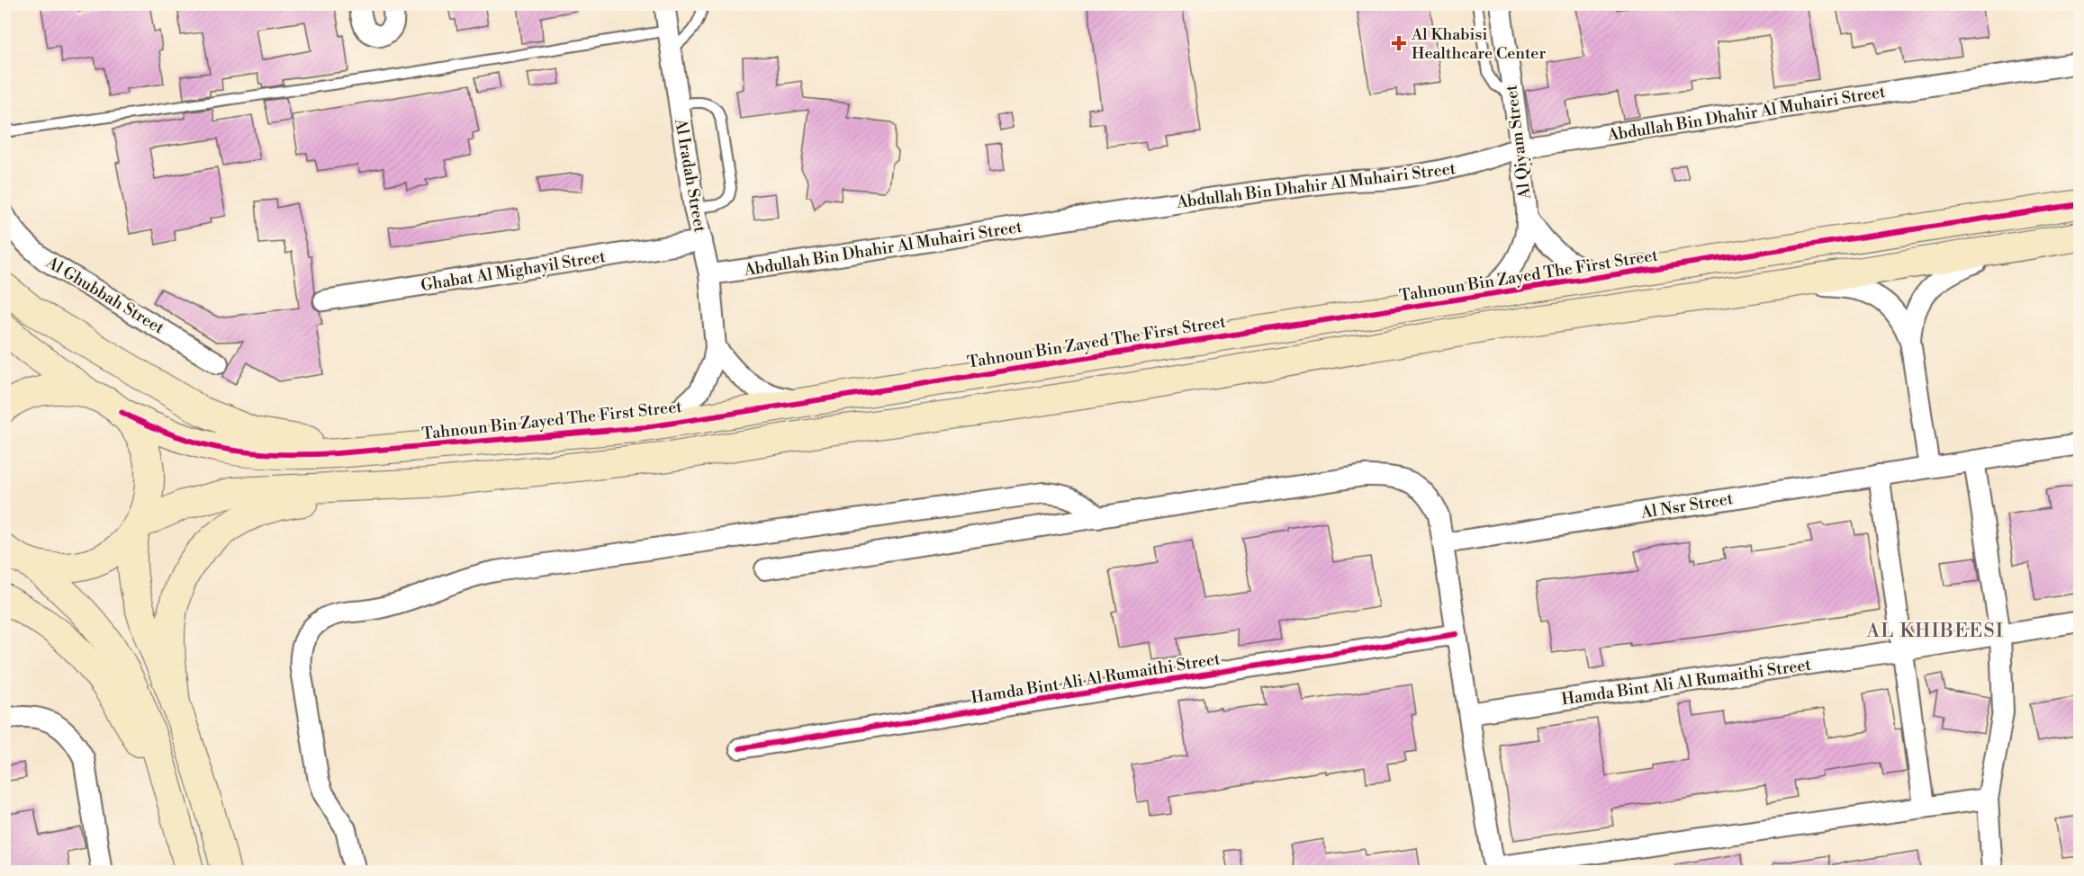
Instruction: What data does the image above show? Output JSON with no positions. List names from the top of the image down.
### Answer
{
  "streets": {
    "street": [
      "Abdullah Bin Dhahir Al Muhairi Street",
      "Al Qiyam Street",
      "Al Iradah Street",
      "Ghabat Al Mighayil Street",
      "Tahnoun Bin Zayed The First Street",
      "Al Ghubbah Street",
      "Al Nsr Street",
      "Hamda Bint Ali Al Rumaithi Street"
    ]
  },
  "crossings": [
    ["Abdullah Bin Dhahir Al Muhairi Street", "Al Qiyam Street"],
    ["Abdullah Bin Dhahir Al Muhairi Street", "Al Iradah Street"],
    ["Al Qiyam Street", "Tahnoun Bin Zayed The First Street"],
    ["Al Iradah Street", "Ghabat Al Mighayil Street"],
    ["Al Iradah Street", "Tahnoun Bin Zayed The First Street"]
  ],
  "districts": ["AL KHIBEESI"],
  "places": {
    "health": ["Al Khabisi Healthcare Center"]
  }
}
